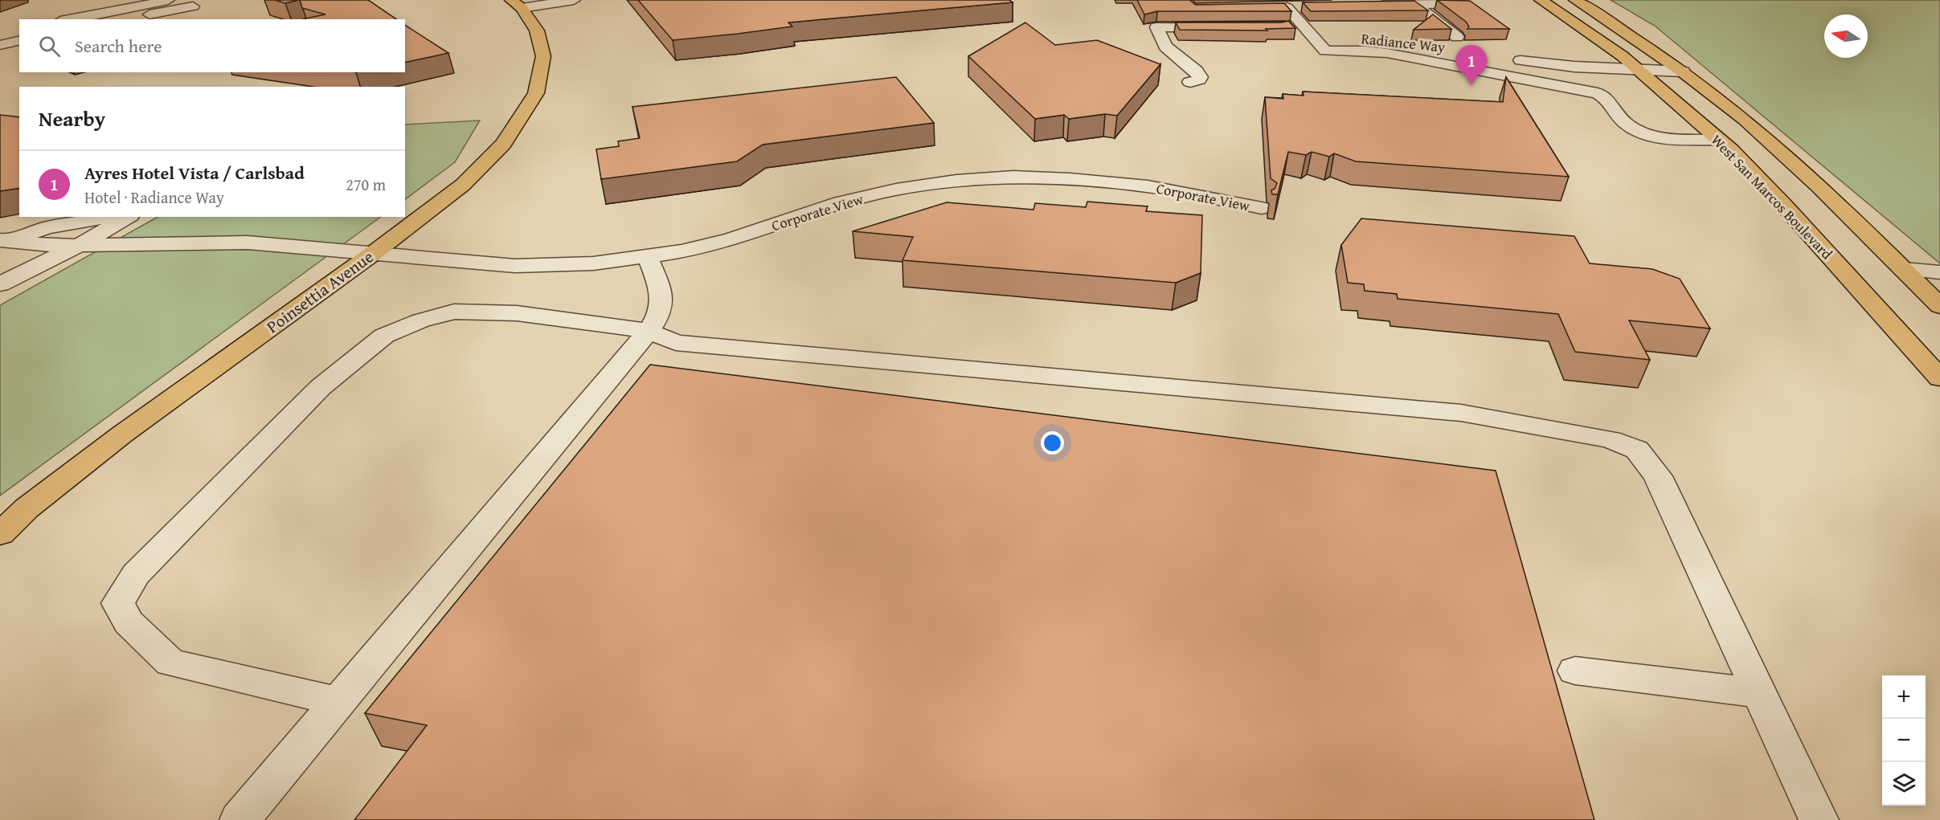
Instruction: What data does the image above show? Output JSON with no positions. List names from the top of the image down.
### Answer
{
  "streets": {
    "main road": ["West San Marcos Boulevard", "Poinsettia Avenue"],
    "street": ["Radiance Way", "Corporate View"]
  },
  "crossings": [
    ["Corporate View", "Poinsettia Avenue"]
  ],
  "north": "left",
  "page": {
    "search": "Search here",
    "pins": "1",
    "heading": "Nearby",
    "list": [
      {
        "mark": "1",
        "name": "Ayres Hotel Vista / Carlsbad",
        "note": "Hotel · Radiance Way",
        "value": "270 m"
      }
    ],
    "map_buttons": ["+", "−"]
  }
}
